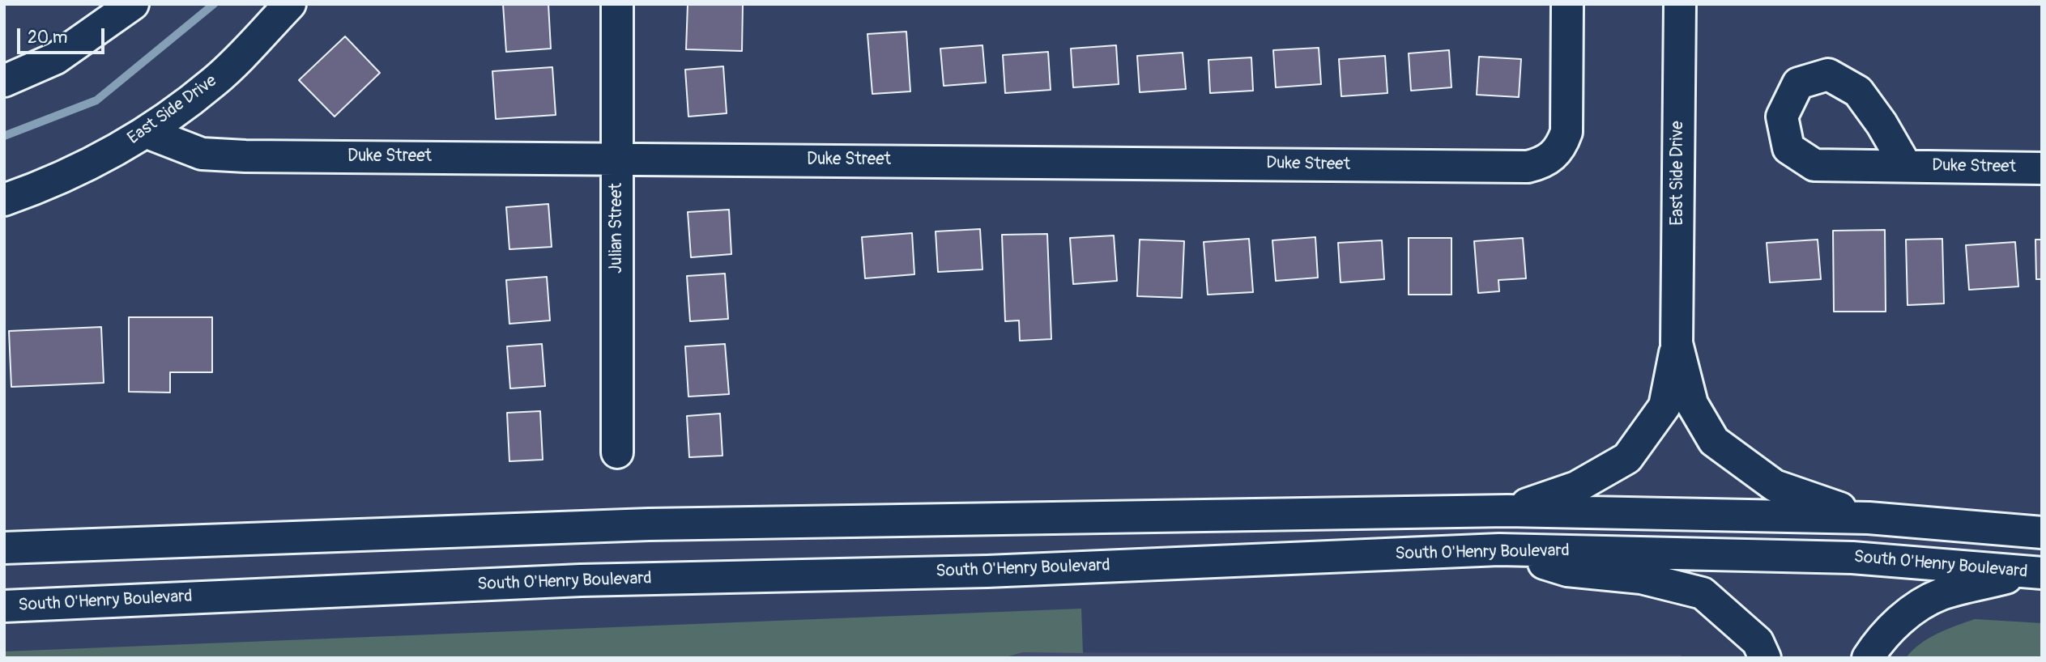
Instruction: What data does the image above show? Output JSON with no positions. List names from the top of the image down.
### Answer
{
  "streets": {
    "main road": [
      "East Side Drive",
      "Duke Street",
      "Julian Street",
      "South O'Henry Boulevard"
    ]
  },
  "crossings": [
    ["East Side Drive", "Duke Street"],
    ["Duke Street", "Julian Street"]
  ],
  "scale_bar": "20 m"
}
